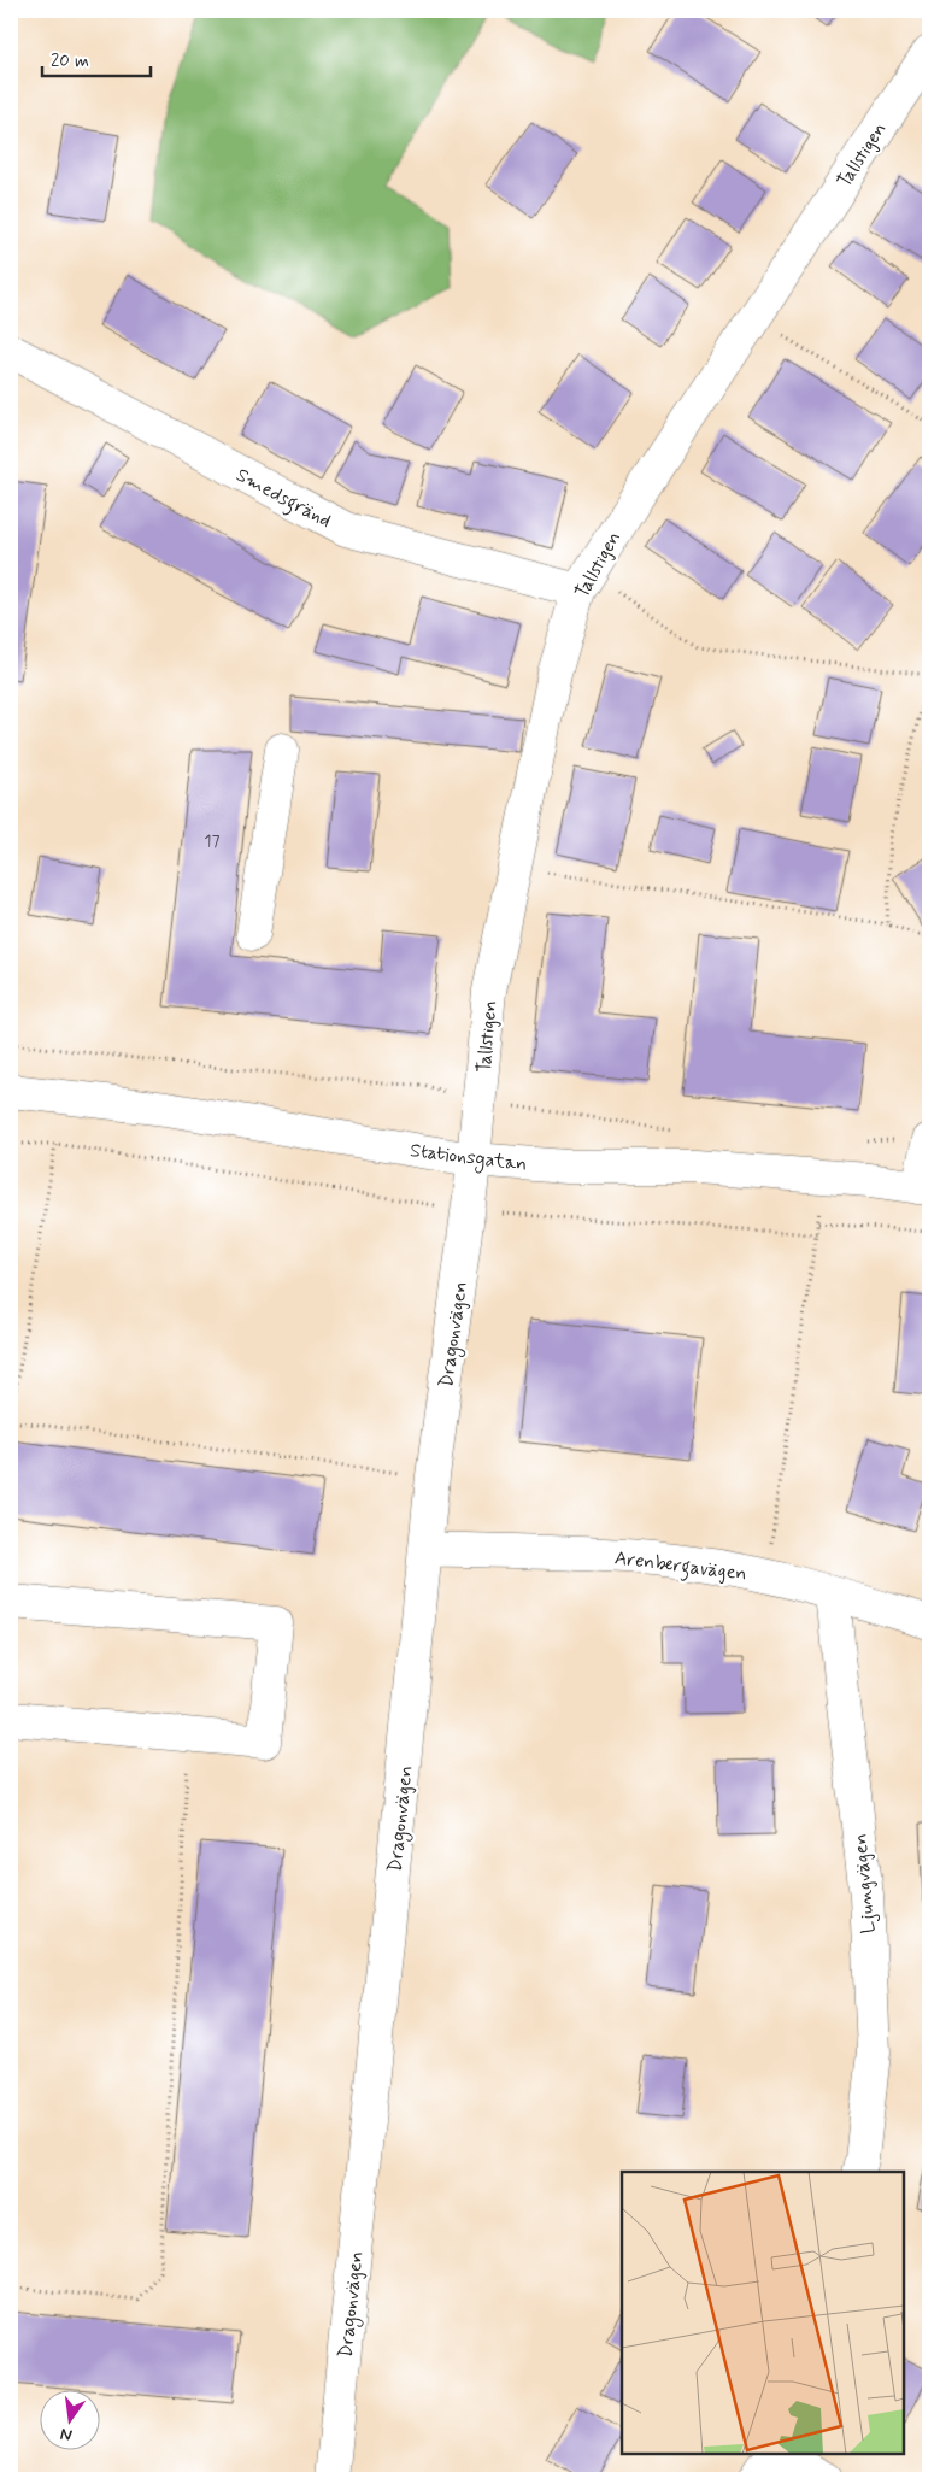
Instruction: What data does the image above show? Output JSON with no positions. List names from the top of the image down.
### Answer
{
  "streets": {
    "street": [
      "Tallstigen",
      "Smedsgränd",
      "Stationsgatan",
      "Dragonvägen",
      "Arenbergavägen",
      "Ljungvägen"
    ]
  },
  "crossings": [
    ["Tallstigen", "Smedsgränd"],
    ["Tallstigen", "Stationsgatan"],
    ["Tallstigen", "Dragonvägen"],
    ["Stationsgatan", "Dragonvägen"],
    ["Dragonvägen", "Arenbergavägen"],
    ["Arenbergavägen", "Ljungvägen"]
  ],
  "house_numbers": ["17"],
  "scale_bar": "20 m",
  "north": "bottom"
}
